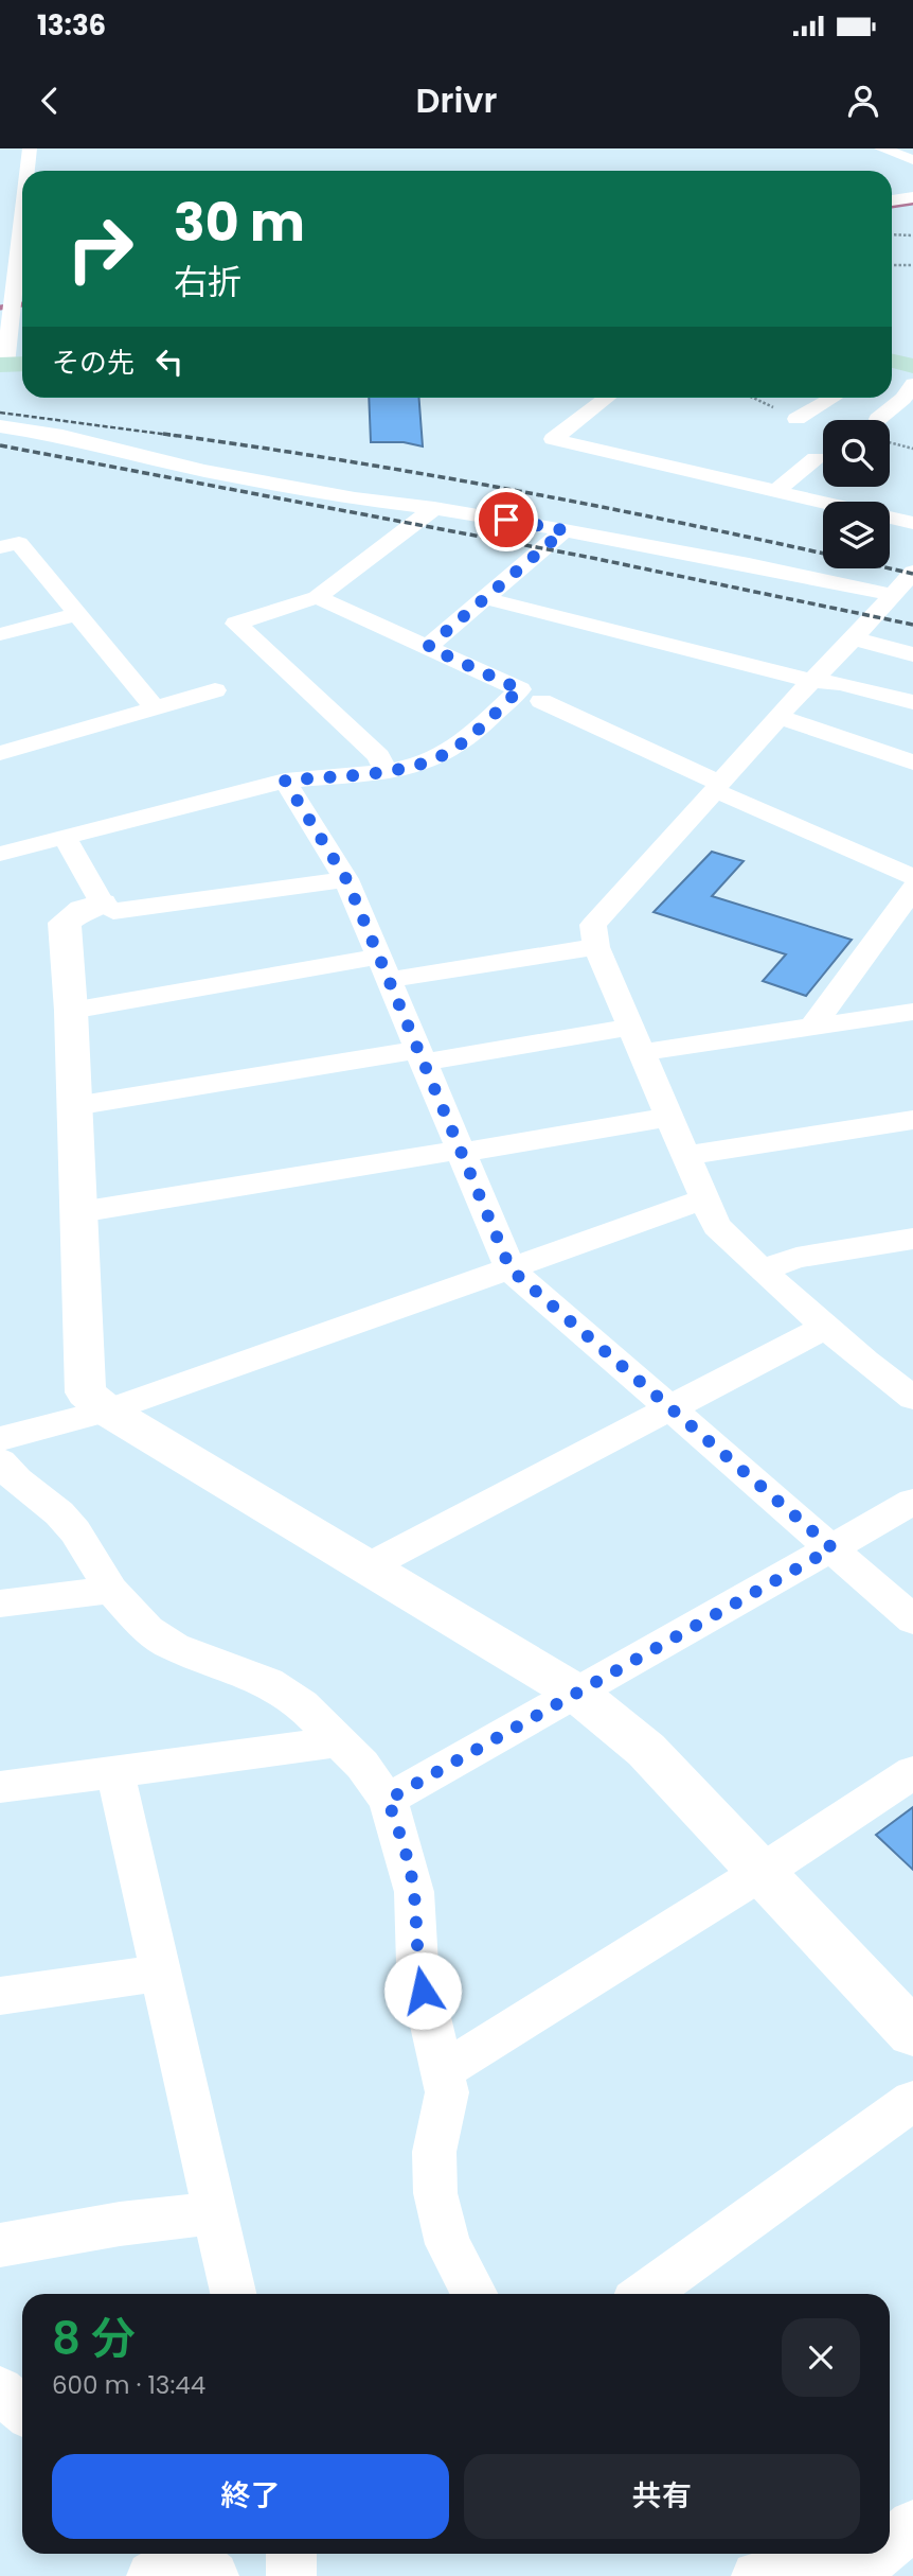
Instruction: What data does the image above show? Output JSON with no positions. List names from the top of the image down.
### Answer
{
  "page": {
    "status": "13:36",
    "header": "Drivr",
    "turn": ["30 m", "右折"],
    "then": "その先",
    "heading": ["8 分", "600 m · 13:44"],
    "buttons": ["終了", "共有"]
  }
}
